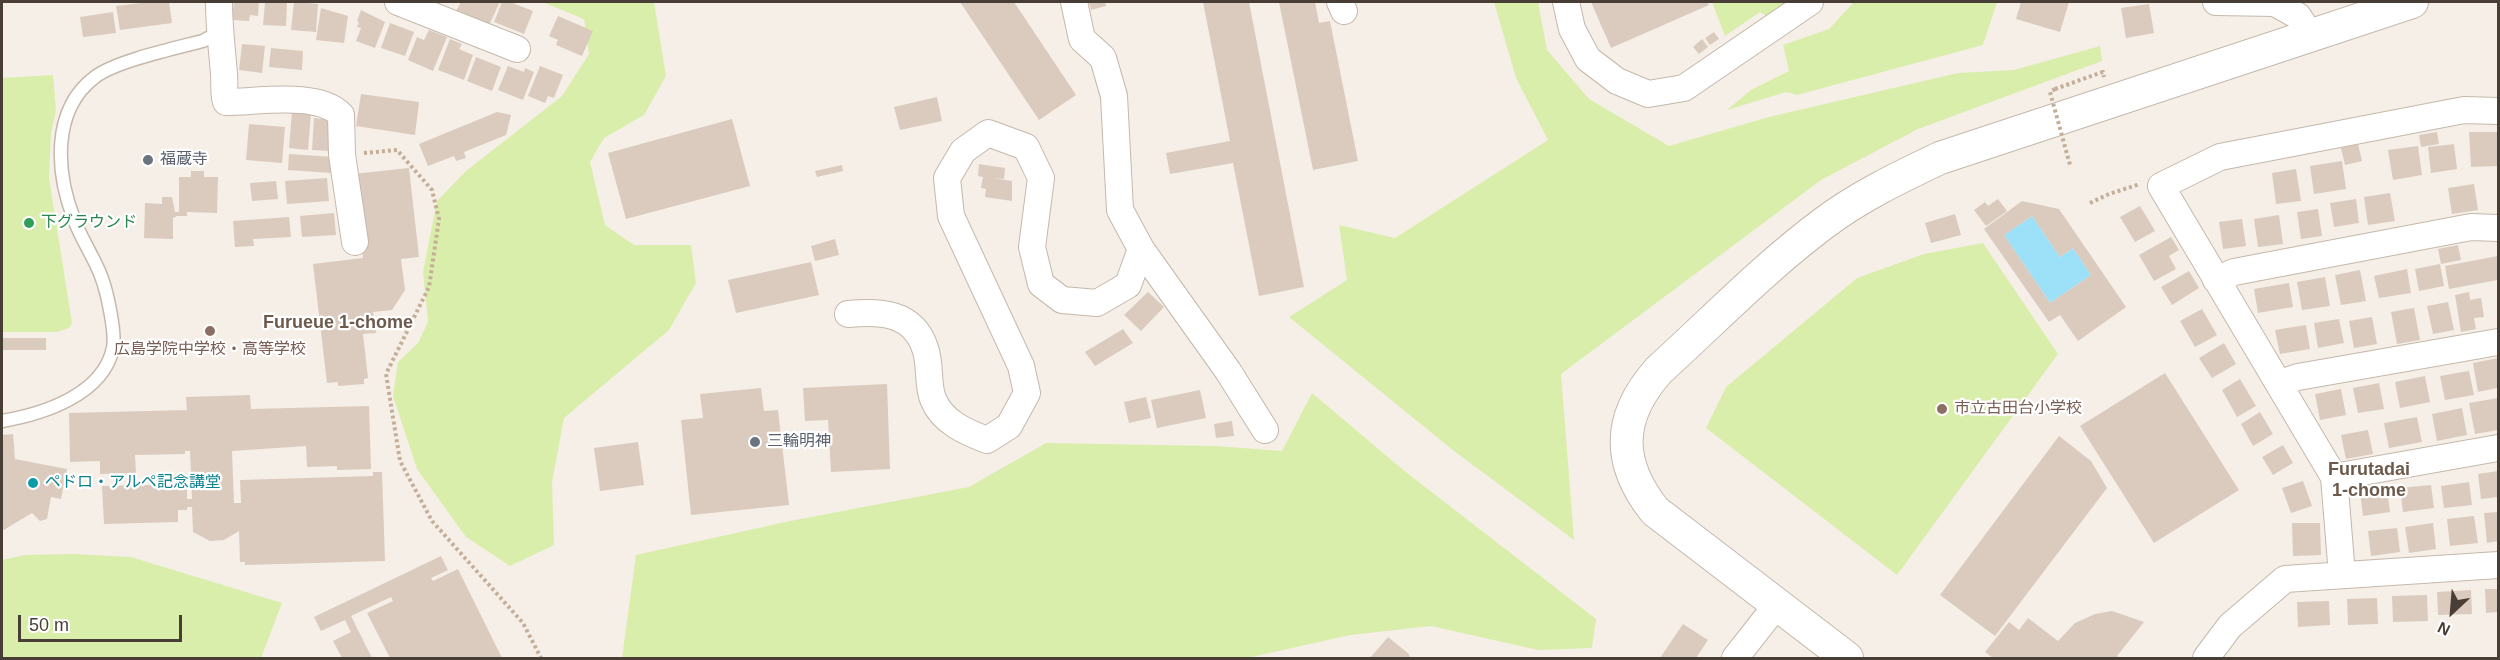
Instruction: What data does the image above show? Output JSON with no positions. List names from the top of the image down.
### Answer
{
  "districts": ["Furueue 1-chome", "Furutadai 1-chome"],
  "places": [
    "福蔵寺",
    "下グラウンド",
    "広島学院中学校・高等学校",
    "市立古田台小学校",
    "三輪明神",
    "ペドロ・アルペ記念講堂"
  ],
  "scale_bar": "50 m",
  "north": "bottom left"
}
